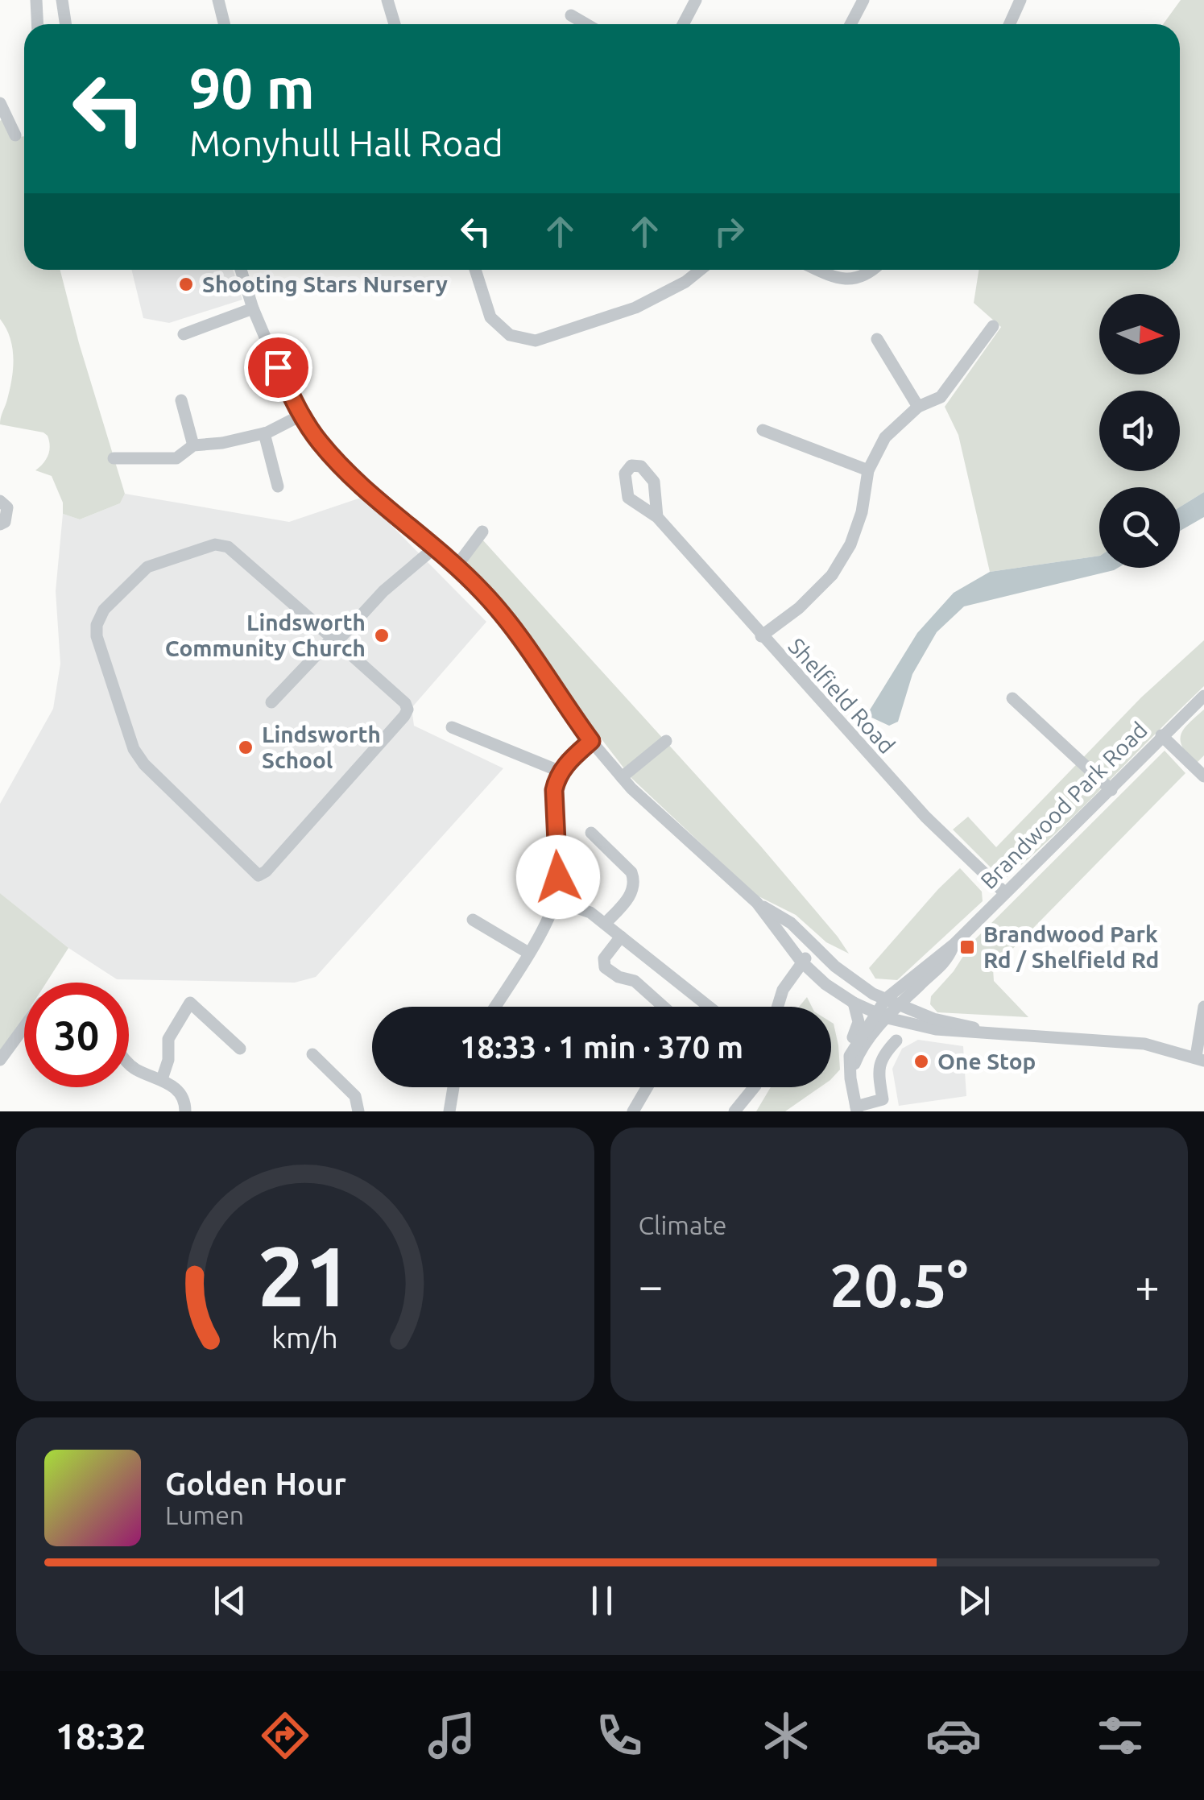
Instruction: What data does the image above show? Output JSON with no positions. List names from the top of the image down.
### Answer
{
  "streets": {
    "street": ["Shelfield Road", "Brandwood Park Road"]
  },
  "crossings": [
    ["Shelfield Road", "Brandwood Park Road"]
  ],
  "places": {
    "other": [
      "Shooting Stars Nursery",
      "Lindsworth Community Church",
      "Lindsworth School",
      "One Stop"
    ],
    "transit": ["Brandwood Park Rd / Shelfield Rd"]
  },
  "north": "right",
  "page": {
    "turn": ["90 m", "Monyhull Hall Road"],
    "limit": "30",
    "trip": "18:33 · 1 min · 370 m",
    "tile": "Climate",
    "heat": ["−", "20.5°", "+"],
    "song": ["Golden Hour", "Lumen"],
    "tabs": "18:32",
    "gauge": ["21", "km/h"]
  }
}
